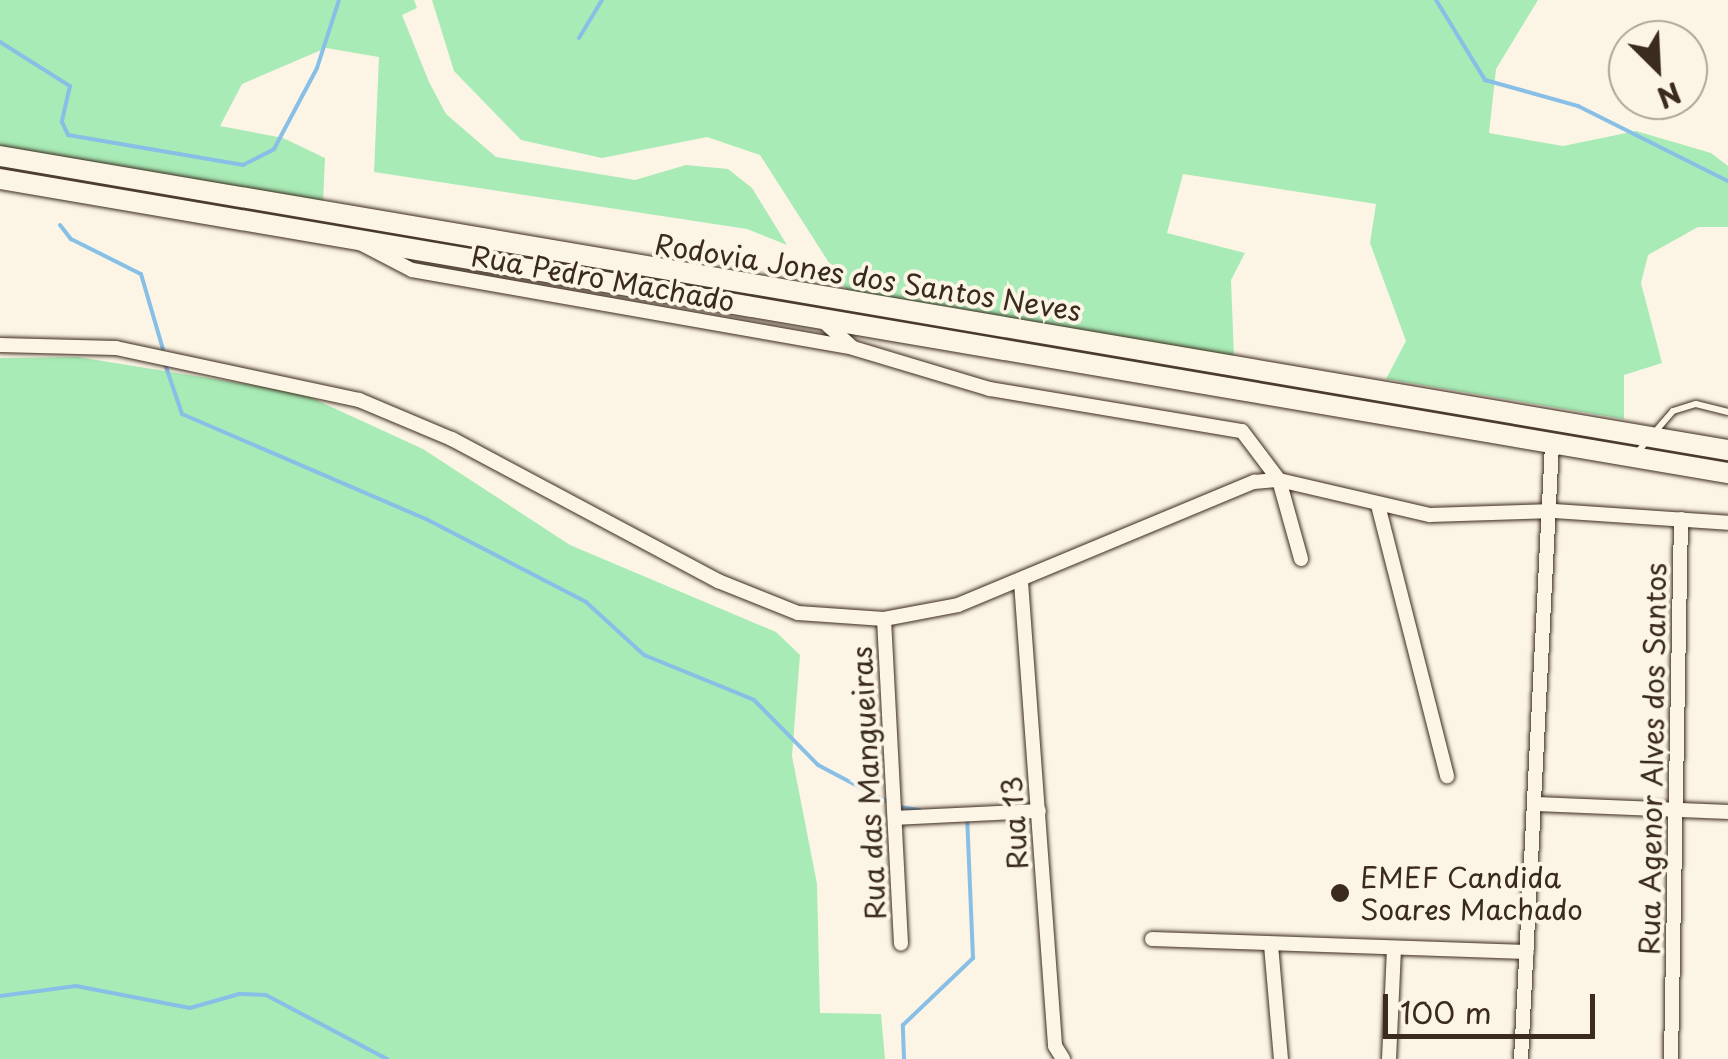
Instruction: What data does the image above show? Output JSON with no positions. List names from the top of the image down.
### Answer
{
  "streets": {
    "main road": ["Rodovia Jones dos Santos Neves"],
    "street": [
      "Rua Pedro Machado",
      "Rua Agenor Alves dos Santos",
      "Rua das Mangueiras",
      "Rua 13"
    ]
  },
  "crossings": [
    ["Rodovia Jones dos Santos Neves", "Rua Pedro Machado"]
  ],
  "places": ["EMEF Candida Soares Machado"],
  "scale_bar": "100 m",
  "north": "bottom right"
}
